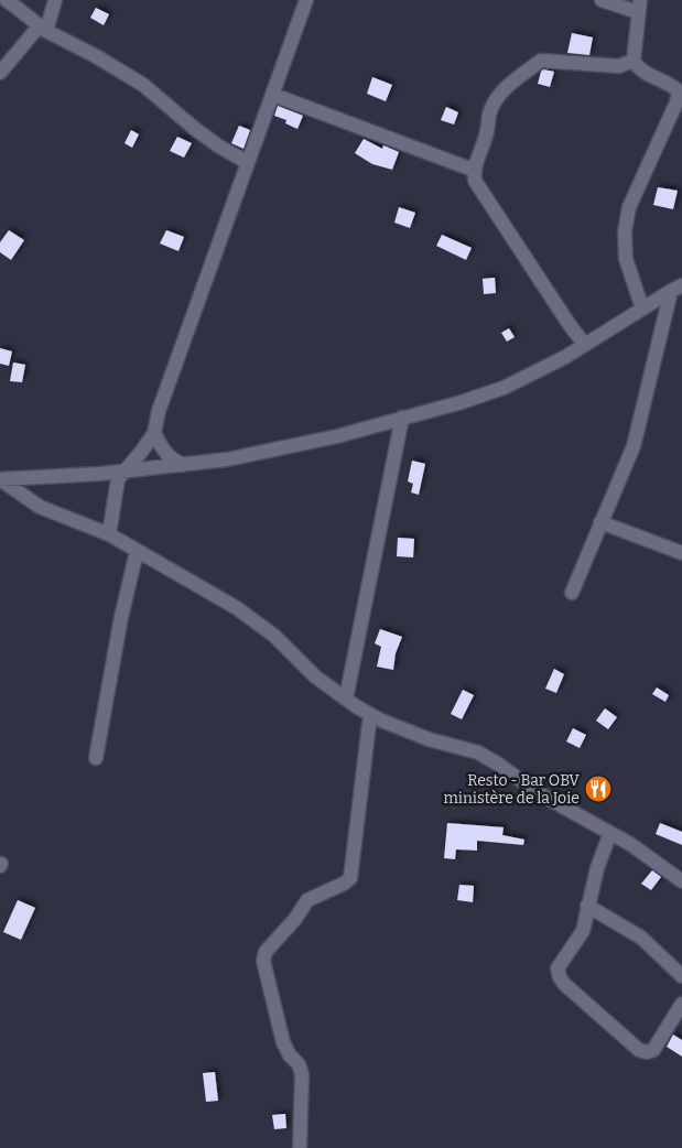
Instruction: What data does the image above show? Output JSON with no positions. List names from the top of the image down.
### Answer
{
  "places": {
    "restaurant": ["Resto - Bar OBV ministère de la Joie"]
  }
}
